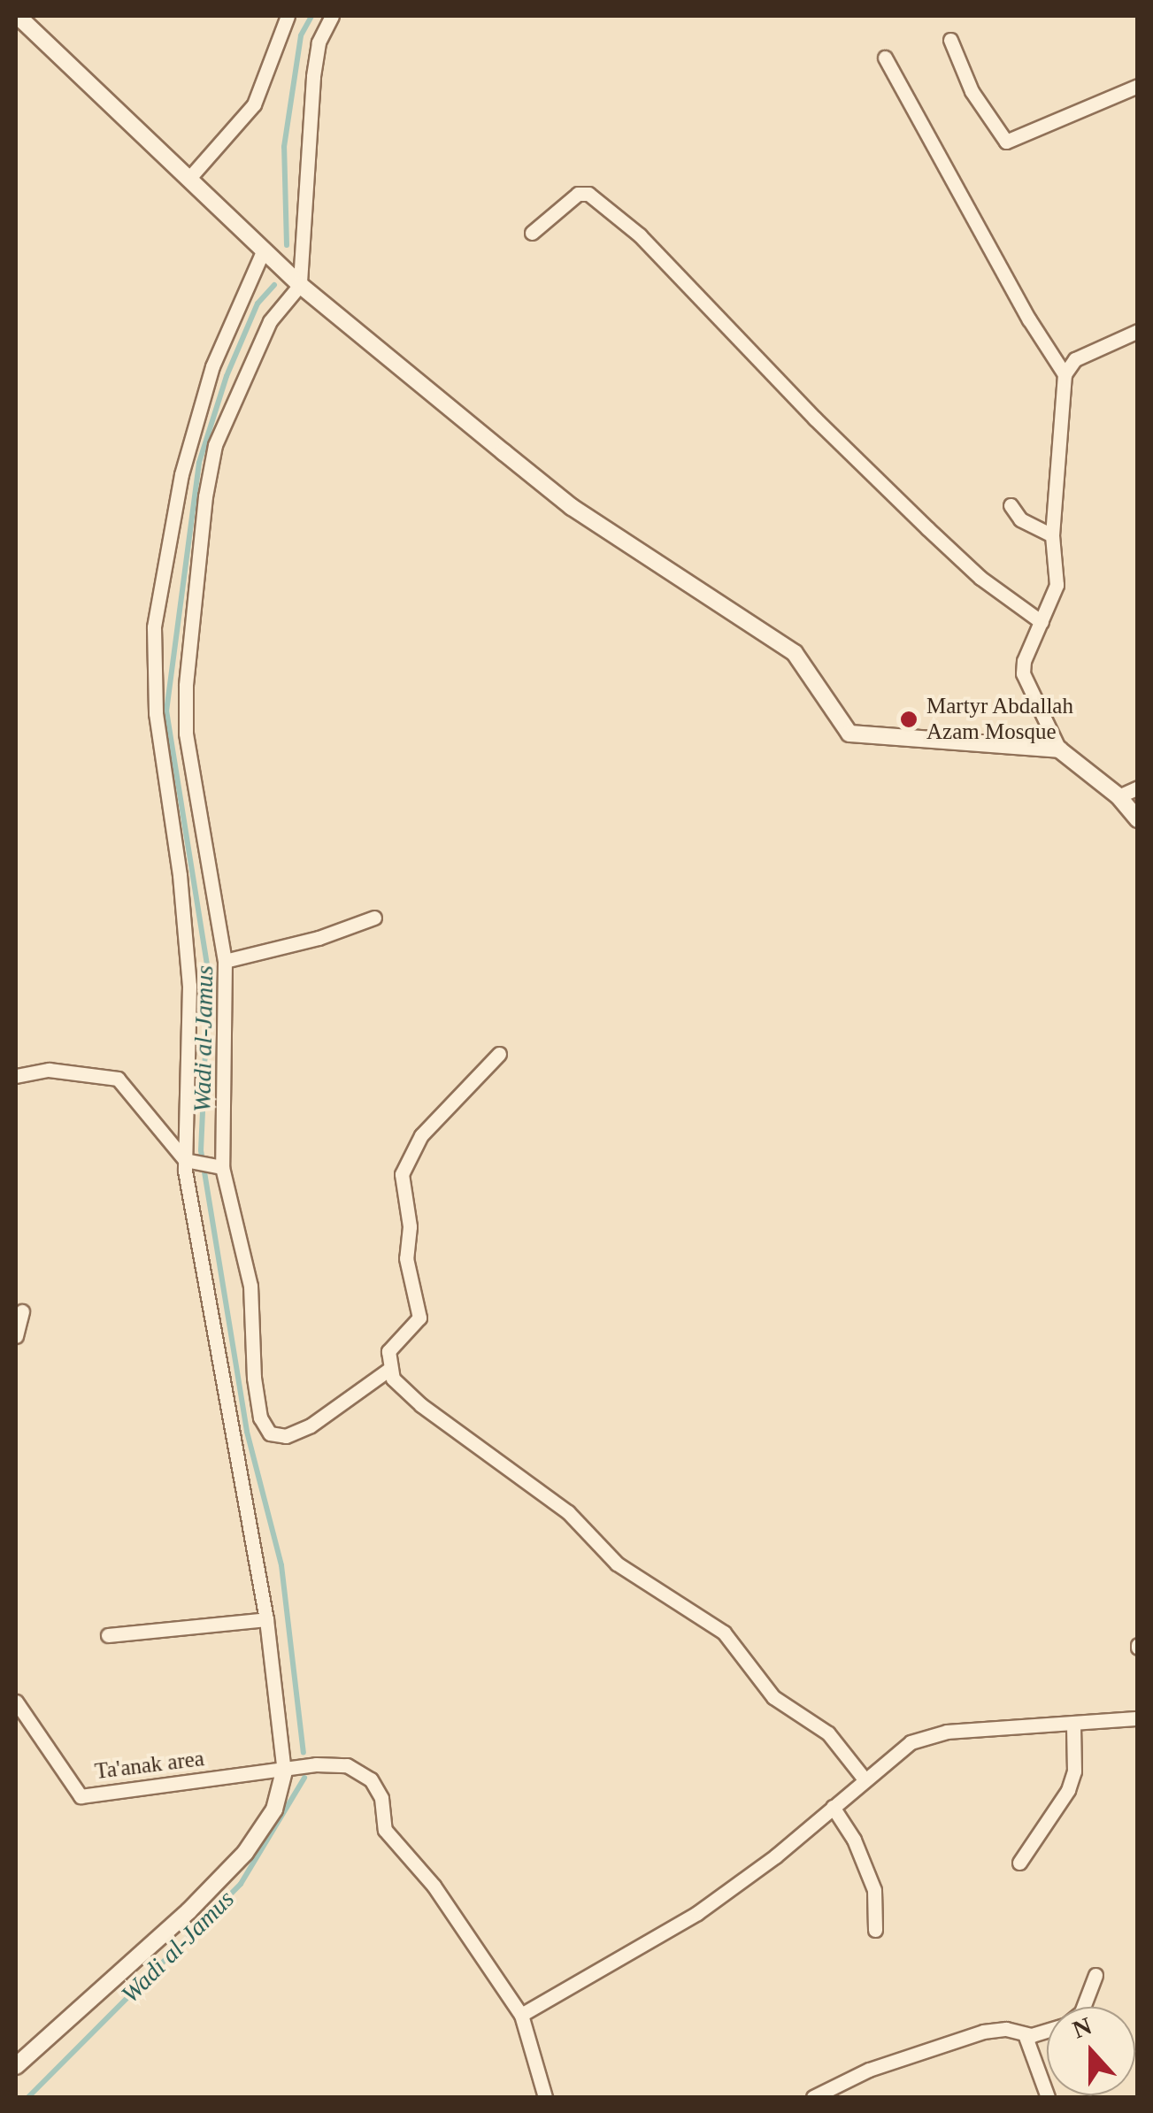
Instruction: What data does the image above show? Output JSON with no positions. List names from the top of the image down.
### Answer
{
  "streets": {
    "street": ["Ta'anak area"]
  },
  "water": ["Wadi al-Jamus"],
  "places": ["Martyr Abdallah Azam Mosque"],
  "north": "top"
}
